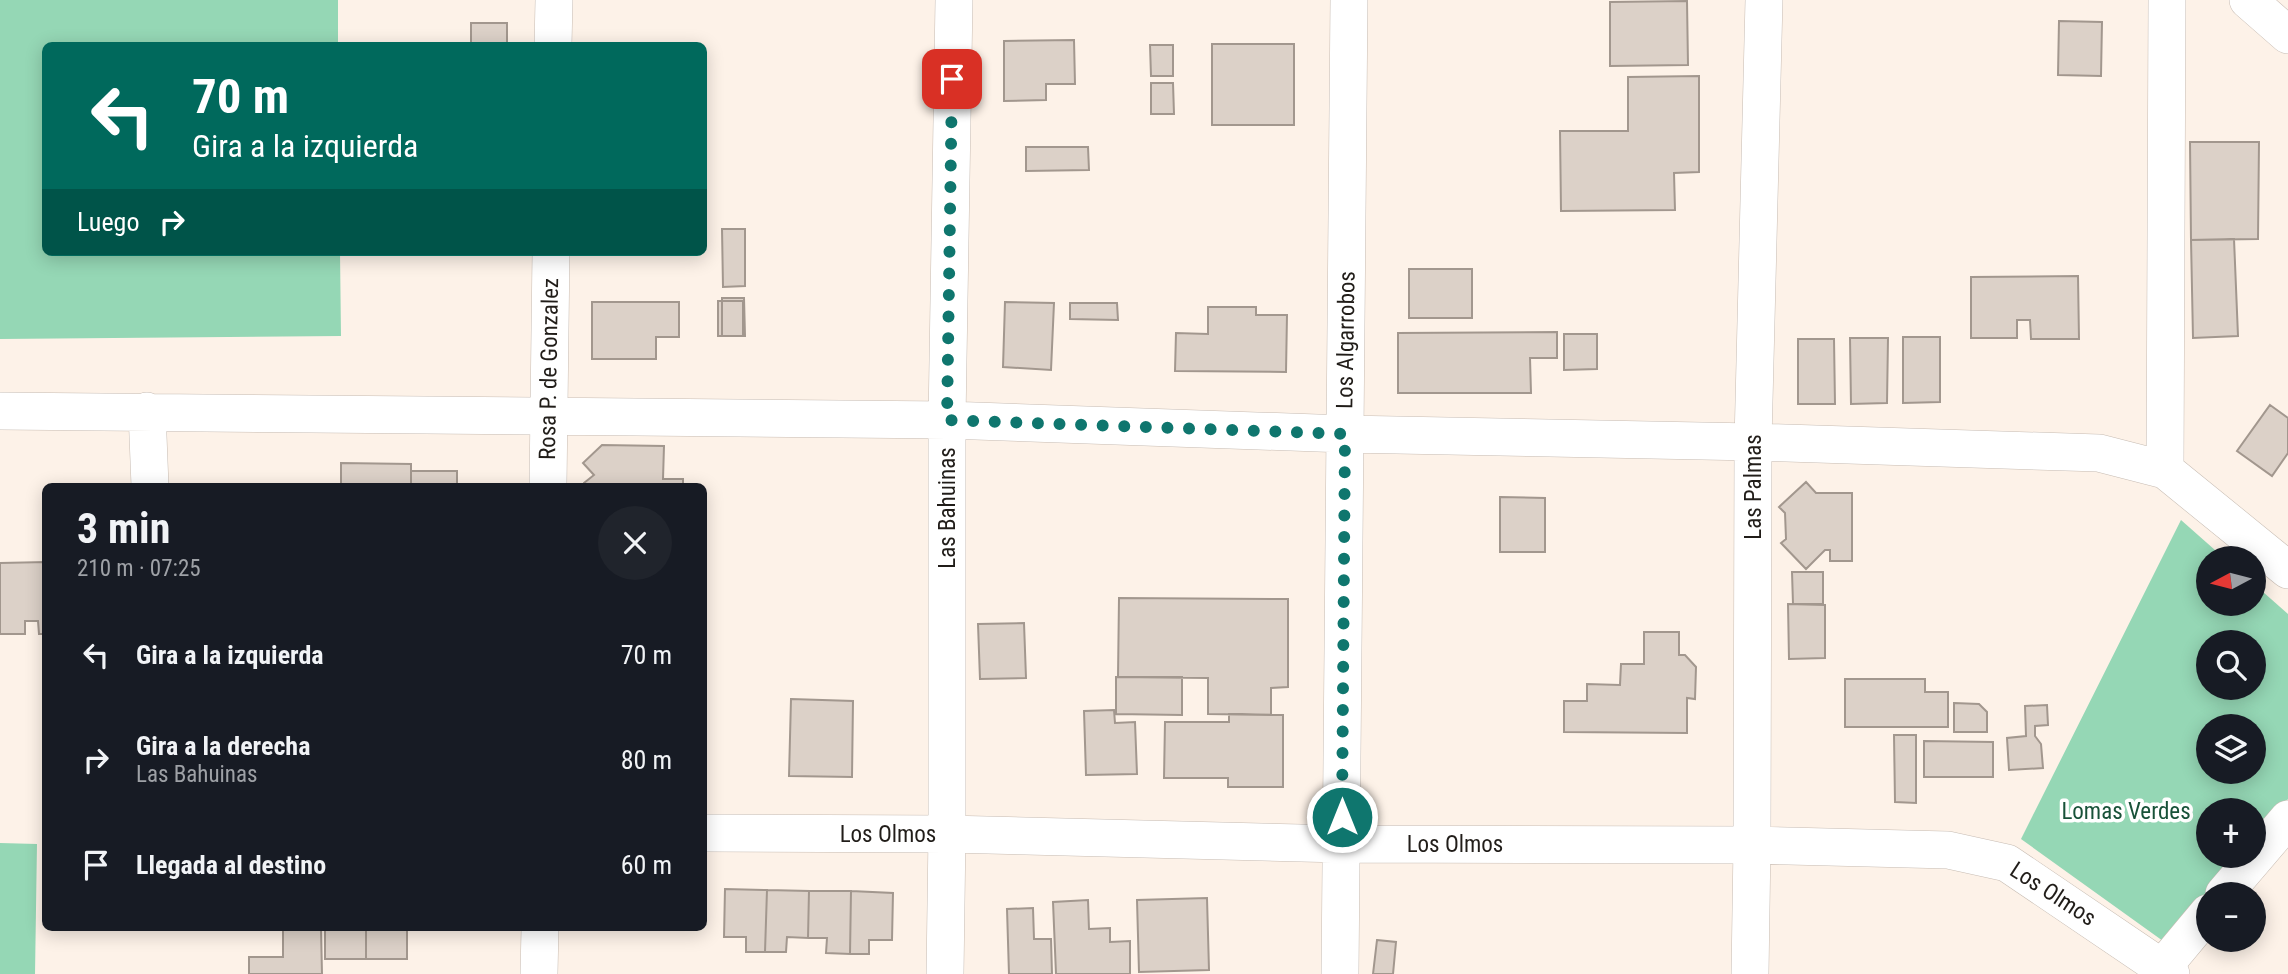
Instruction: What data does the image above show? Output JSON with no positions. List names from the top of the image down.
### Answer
{
  "streets": {
    "street": [
      "Los Algarrobos",
      "Rosa P. de Gonzalez",
      "Las Palmas",
      "Las Bahuinas",
      "Los Olmos"
    ]
  },
  "crossings": [
    ["Los Algarrobos", "Los Olmos"],
    ["Las Palmas", "Los Olmos"],
    ["Las Bahuinas", "Los Olmos"]
  ],
  "parks": ["Lomas Verdes"],
  "north": "left",
  "page": {
    "turn": ["70 m", "Gira a la izquierda"],
    "then": "Luego",
    "heading": ["3 min", "210 m · 07:25"],
    "map_buttons": ["+", "−"],
    "list": [
      {
        "name": "Gira a la izquierda",
        "value": "70 m"
      },
      {
        "name": "Gira a la derecha",
        "note": "Las Bahuinas",
        "value": "80 m"
      },
      {
        "name": "Llegada al destino",
        "value": "60 m"
      }
    ]
  }
}
